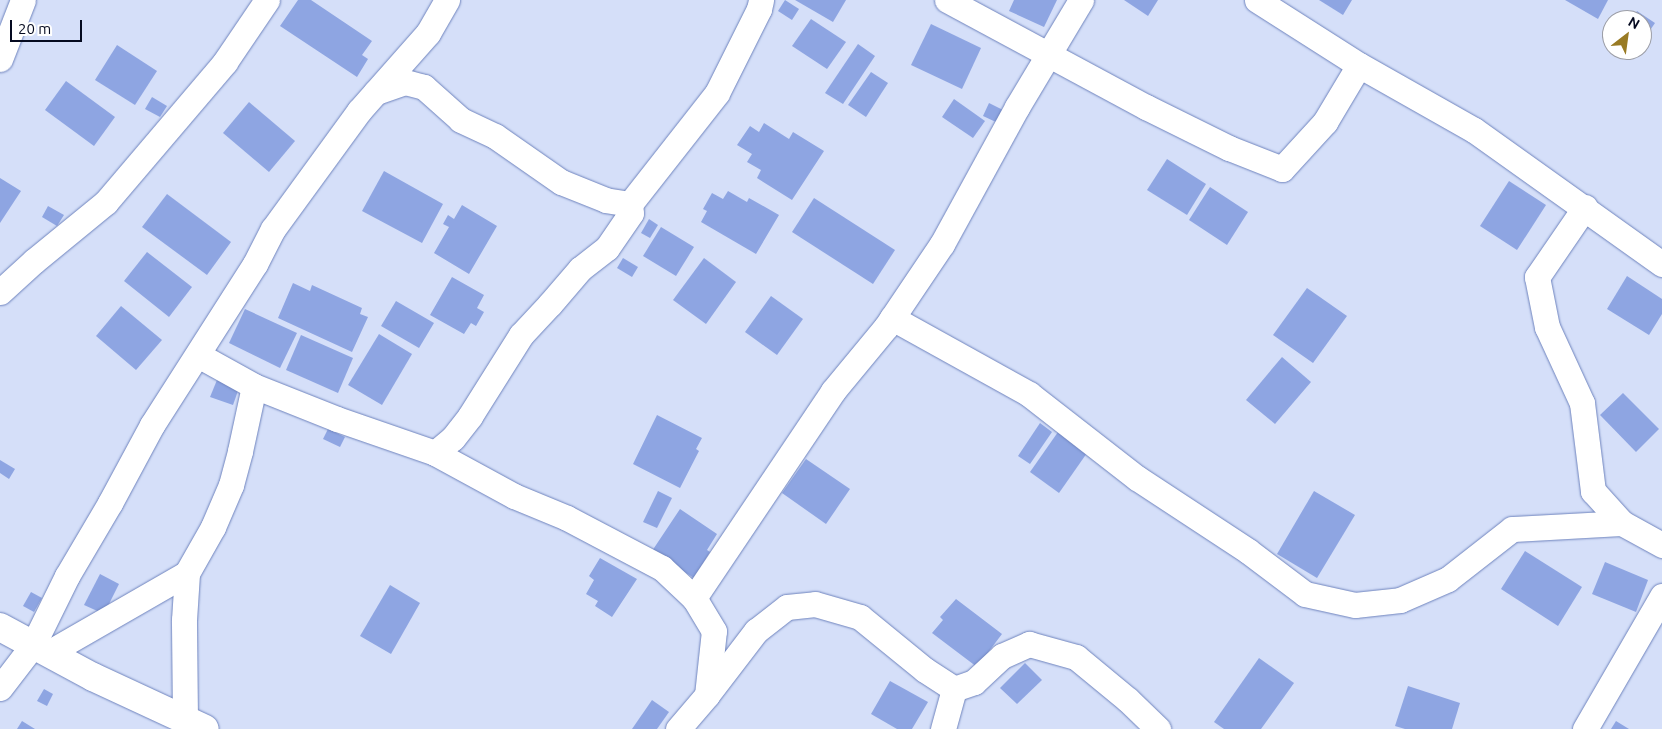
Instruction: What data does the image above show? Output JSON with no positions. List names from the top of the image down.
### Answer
{
  "scale_bar": "20 m",
  "north": "top right"
}
